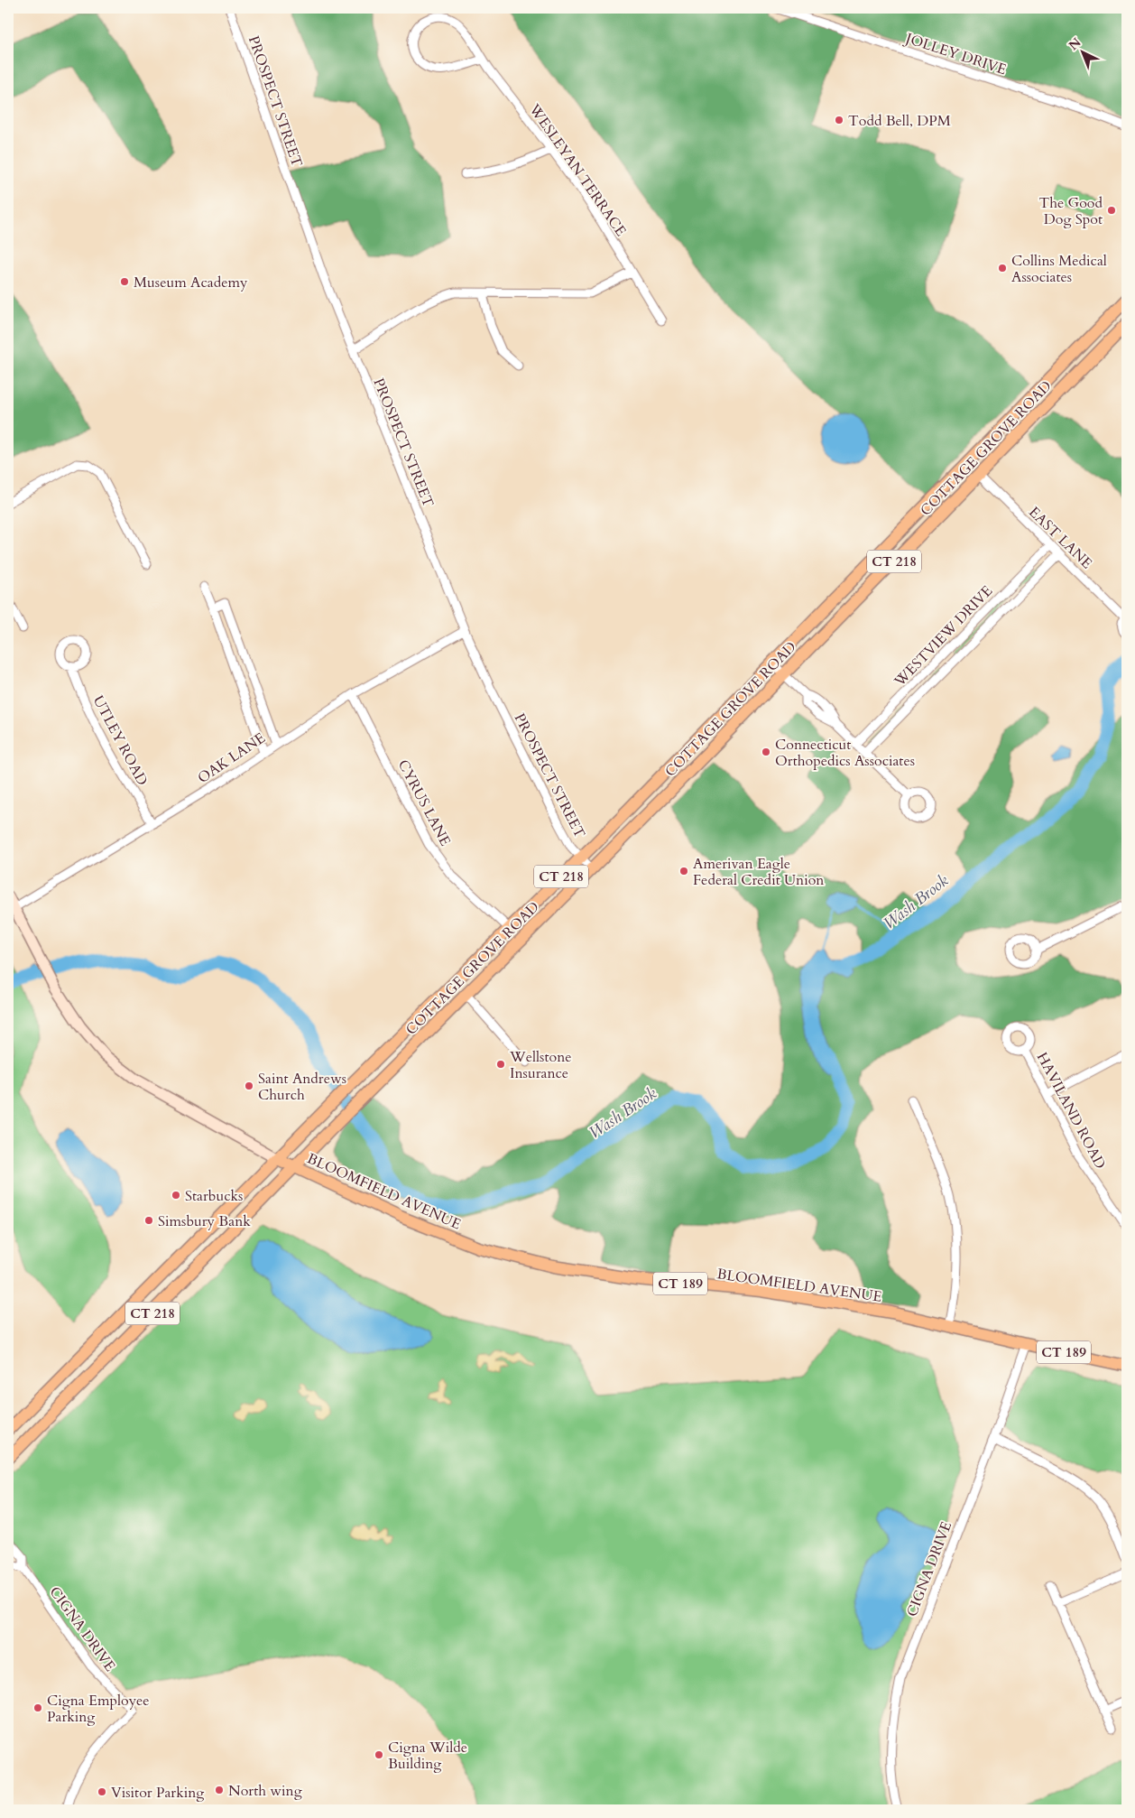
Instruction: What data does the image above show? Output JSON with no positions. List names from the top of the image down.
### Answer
{
  "streets": {
    "main road": [
      "COTTAGE GROVE ROAD",
      "CT 218",
      "BLOOMFIELD AVENUE",
      "CT 189"
    ],
    "street": [
      "JOLLEY DRIVE",
      "PROSPECT STREET",
      "WESLEYAN TERRACE",
      "EAST LANE",
      "WESTVIEW DRIVE",
      "UTLEY ROAD",
      "OAK LANE",
      "CYRUS LANE",
      "HAVILAND ROAD",
      "CIGNA DRIVE"
    ]
  },
  "crossings": [
    ["PROSPECT STREET", "COTTAGE GROVE ROAD"],
    ["PROSPECT STREET", "OAK LANE"],
    ["COTTAGE GROVE ROAD", "EAST LANE"],
    ["COTTAGE GROVE ROAD", "CYRUS LANE"],
    ["COTTAGE GROVE ROAD", "BLOOMFIELD AVENUE"],
    ["EAST LANE", "WESTVIEW DRIVE"],
    ["UTLEY ROAD", "OAK LANE"],
    ["OAK LANE", "CYRUS LANE"],
    ["OAK LANE", "BLOOMFIELD AVENUE"],
    ["BLOOMFIELD AVENUE", "CIGNA DRIVE"]
  ],
  "water": ["Wash Brook"],
  "places": [
    "Todd Bell, DPM",
    "The Good Dog Spot",
    "Collins Medical Associates",
    "Museum Academy",
    "Connecticut Orthopedics Associates",
    "Amerivan Eagle Federal Credit Union",
    "Wellstone Insurance",
    "Saint Andrews Church",
    "Starbucks",
    "Simsbury Bank",
    "Cigna Employee Parking",
    "Cigna Wilde Building",
    "North wing",
    "Visitor Parking"
  ],
  "north": "top left"
}
